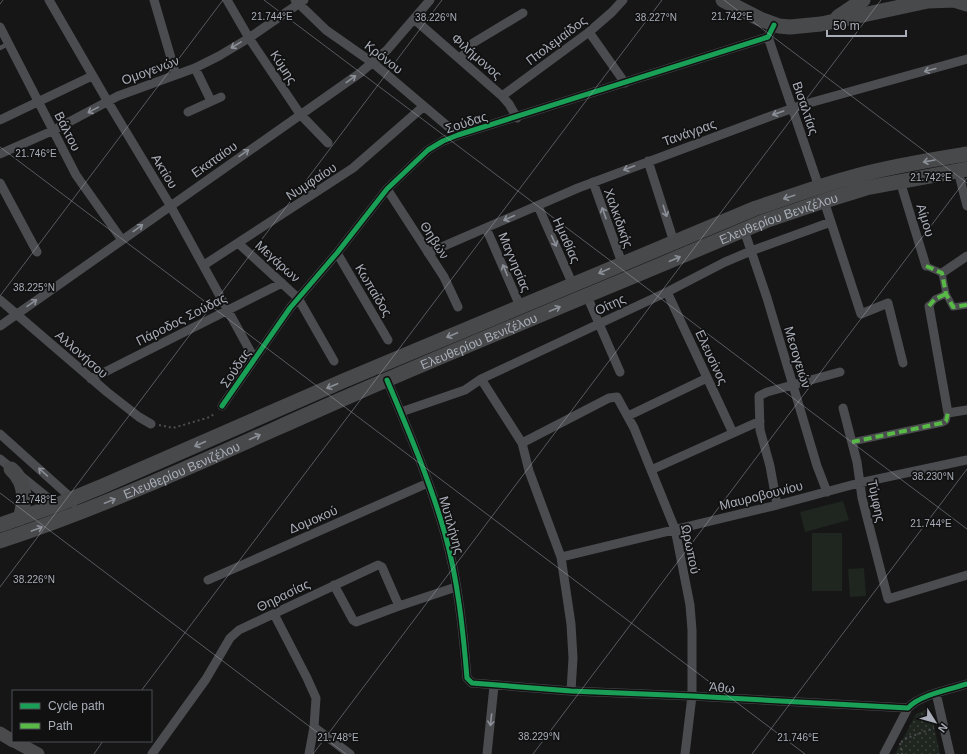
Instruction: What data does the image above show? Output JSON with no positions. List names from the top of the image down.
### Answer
{
  "streets": {
    "main road": ["Ελευθερίου Βενιζέλου"],
    "street": [
      "Πτολεμαίδος",
      "Φιλήμονος",
      "Κρόνου",
      "Κύμης",
      "Ομογενών",
      "Βισαλτίας",
      "Σούδας",
      "Βάλτου",
      "Τανάγρας",
      "Εκαταίου",
      "Ακτίου",
      "Νυμφαίου",
      "Χαλκιδικής",
      "Αίμου",
      "Θηβών",
      "Ημαθίας",
      "Μεγάρων",
      "Μαγνησίας",
      "Κωπαίδος",
      "Οίτης",
      "Πάροδος Σούδας",
      "Αλλονήσου",
      "Ελευσίνος",
      "Μεσογειών",
      "Μαυροβουνίου",
      "Τύμφης",
      "Δομοκού",
      "Μυτιλήνης",
      "Ωρωπού",
      "Θηρασίας",
      "Άθω"
    ]
  },
  "crossings": [
    ["Πτολεμαίδος", "Φιλήμονος"],
    ["Φιλήμονος", "Σούδας"],
    ["Φιλήμονος", "Εκαταίου"],
    ["Κρόνου", "Ομογενών"],
    ["Κρόνου", "Σούδας"],
    ["Κρόνου", "Εκαταίου"],
    ["Κρόνου", "Νυμφαίου"],
    ["Κύμης", "Ομογενών"],
    ["Κύμης", "Εκαταίου"],
    ["Ομογενών", "Βάλτου"],
    ["Ομογενών", "Ακτίου"],
    ["Βισαλτίας", "Σούδας"],
    ["Βισαλτίας", "Τανάγρας"],
    ["Βισαλτίας", "Ελευθερίου Βενιζέλου"],
    ["Σούδας", "Ακτίου"],
    ["Σούδας", "Θηβών"],
    ["Σούδας", "Μεγάρων"],
    ["Σούδας", "Κωπαίδος"],
    ["Βάλτου", "Εκαταίου"],
    ["Τανάγρας", "Χαλκιδικής"],
    ["Τανάγρας", "Θηβών"],
    ["Τανάγρας", "Ημαθίας"],
    ["Τανάγρας", "Μαγνησίας"],
    ["Εκαταίου", "Ακτίου"],
    ["Εκαταίου", "Αλλονήσου"],
    ["Ακτίου", "Νυμφαίου"],
    ["Ακτίου", "Πάροδος Σούδας"],
    ["Νυμφαίου", "Μεγάρων"],
    ["Χαλκιδικής", "Ελευθερίου Βενιζέλου"],
    ["Ελευθερίου Βενιζέλου", "Αίμου"],
    ["Ελευθερίου Βενιζέλου", "Ημαθίας"],
    ["Ελευθερίου Βενιζέλου", "Μαγνησίας"],
    ["Ελευθερίου Βενιζέλου", "Μεσογειών"],
    ["Ελευθερίου Βενιζέλου", "Μυτιλήνης"],
    ["Μεγάρων", "Πάροδος Σούδας"],
    ["Οίτης", "Ελευσίνος"],
    ["Οίτης", "Μεσογειών"],
    ["Οίτης", "Μυτιλήνης"],
    ["Πάροδος Σούδας", "Αλλονήσου"],
    ["Μεσογειών", "Μαυροβουνίου"],
    ["Μαυροβουνίου", "Τύμφης"],
    ["Μαυροβουνίου", "Ωρωπού"],
    ["Δομοκού", "Μυτιλήνης"],
    ["Μυτιλήνης", "Άθω"],
    ["Ωρωπού", "Άθω"]
  ],
  "one_way": [
    "Τανάγρας",
    "Εκαταίου",
    "Ημαθίας",
    "Μαγνησίας"
  ],
  "legend": ["Cycle path", "Path"],
  "scale_bar": "50 m",
  "north": "bottom right",
  "coordinates": [
    "21.744°E",
    "21.742°E",
    "38.226°N",
    "38.227°N",
    "21.746°E",
    "38.225°N",
    "38.230°N",
    "21.748°E",
    "38.229°N"
  ]
}
